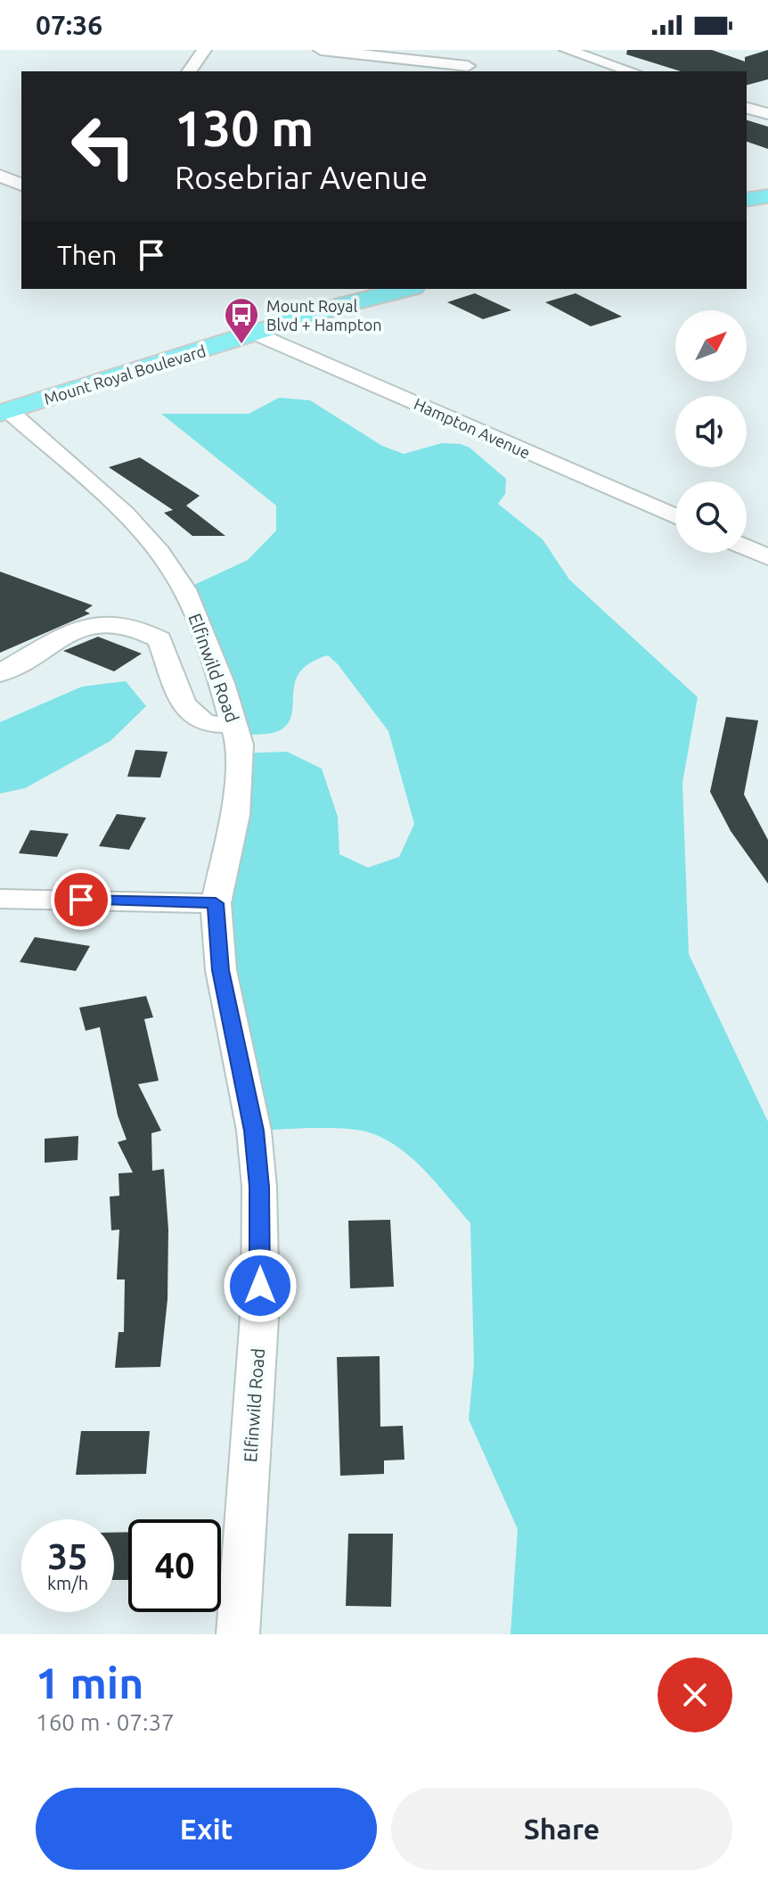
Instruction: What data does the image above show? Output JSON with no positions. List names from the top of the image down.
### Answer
{
  "streets": {
    "main road": ["Mount Royal Boulevard"],
    "street": ["Hampton Avenue", "Elfinwild Road"]
  },
  "crossings": [
    ["Mount Royal Boulevard", "Hampton Avenue"],
    ["Mount Royal Boulevard", "Elfinwild Road"]
  ],
  "places": {
    "bus stop": ["Mount Royal Blvd + Hampton"]
  },
  "north": "top right",
  "page": {
    "status": "07:36",
    "turn": ["130 m", "Rosebriar Avenue"],
    "then": "Then",
    "speed": "35 km/h",
    "limit": "40",
    "heading": ["1 min", "160 m · 07:37"],
    "buttons": ["Exit", "Share"]
  }
}
